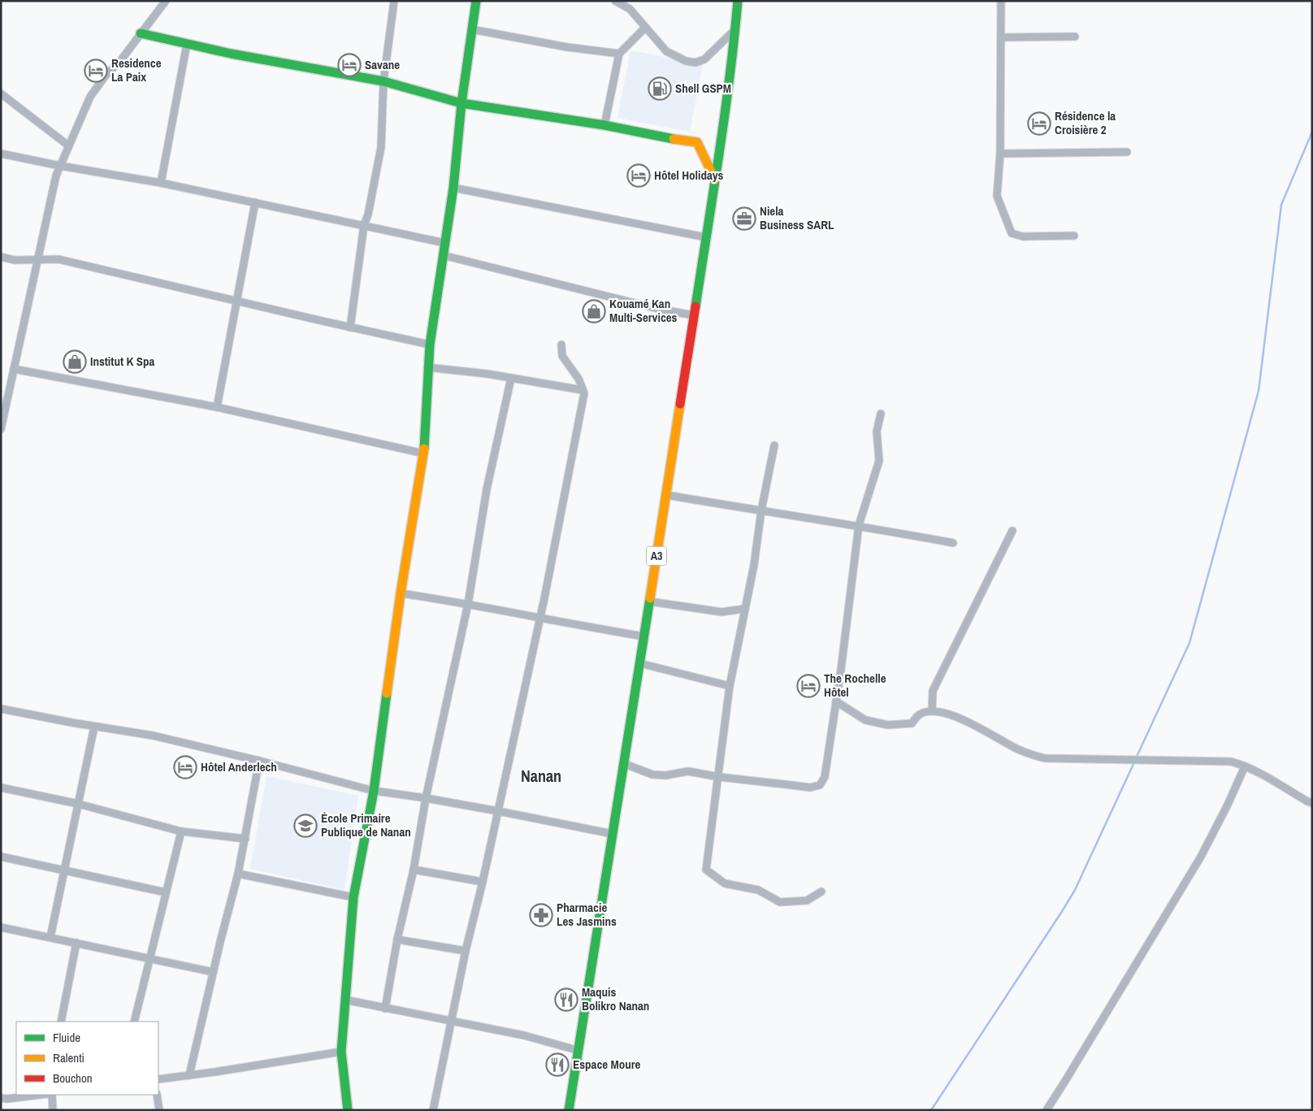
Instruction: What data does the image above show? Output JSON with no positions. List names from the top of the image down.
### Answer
{
  "streets": {
    "main road": ["A3"]
  },
  "districts": ["Nanan"],
  "places": {
    "hotel": [
      "Savane",
      "Residence La Paix",
      "Résidence la Croisière 2",
      "Hôtel Holidays",
      "The Rochelle Hôtel",
      "Hôtel Anderlech"
    ],
    "fuel station": ["Shell GSPM"],
    "office": ["Niela Business SARL"],
    "shop": ["Kouamé Kan Multi-Services", "Institut K Spa"],
    "school or university": ["École Primaire Publique de Nanan"],
    "pharmacy": ["Pharmacie Les Jasmins"],
    "restaurant": ["Maquis Bolikro Nanan", "Espace Moure"]
  },
  "legend": ["Fluide", "Ralenti", "Bouchon"]
}
